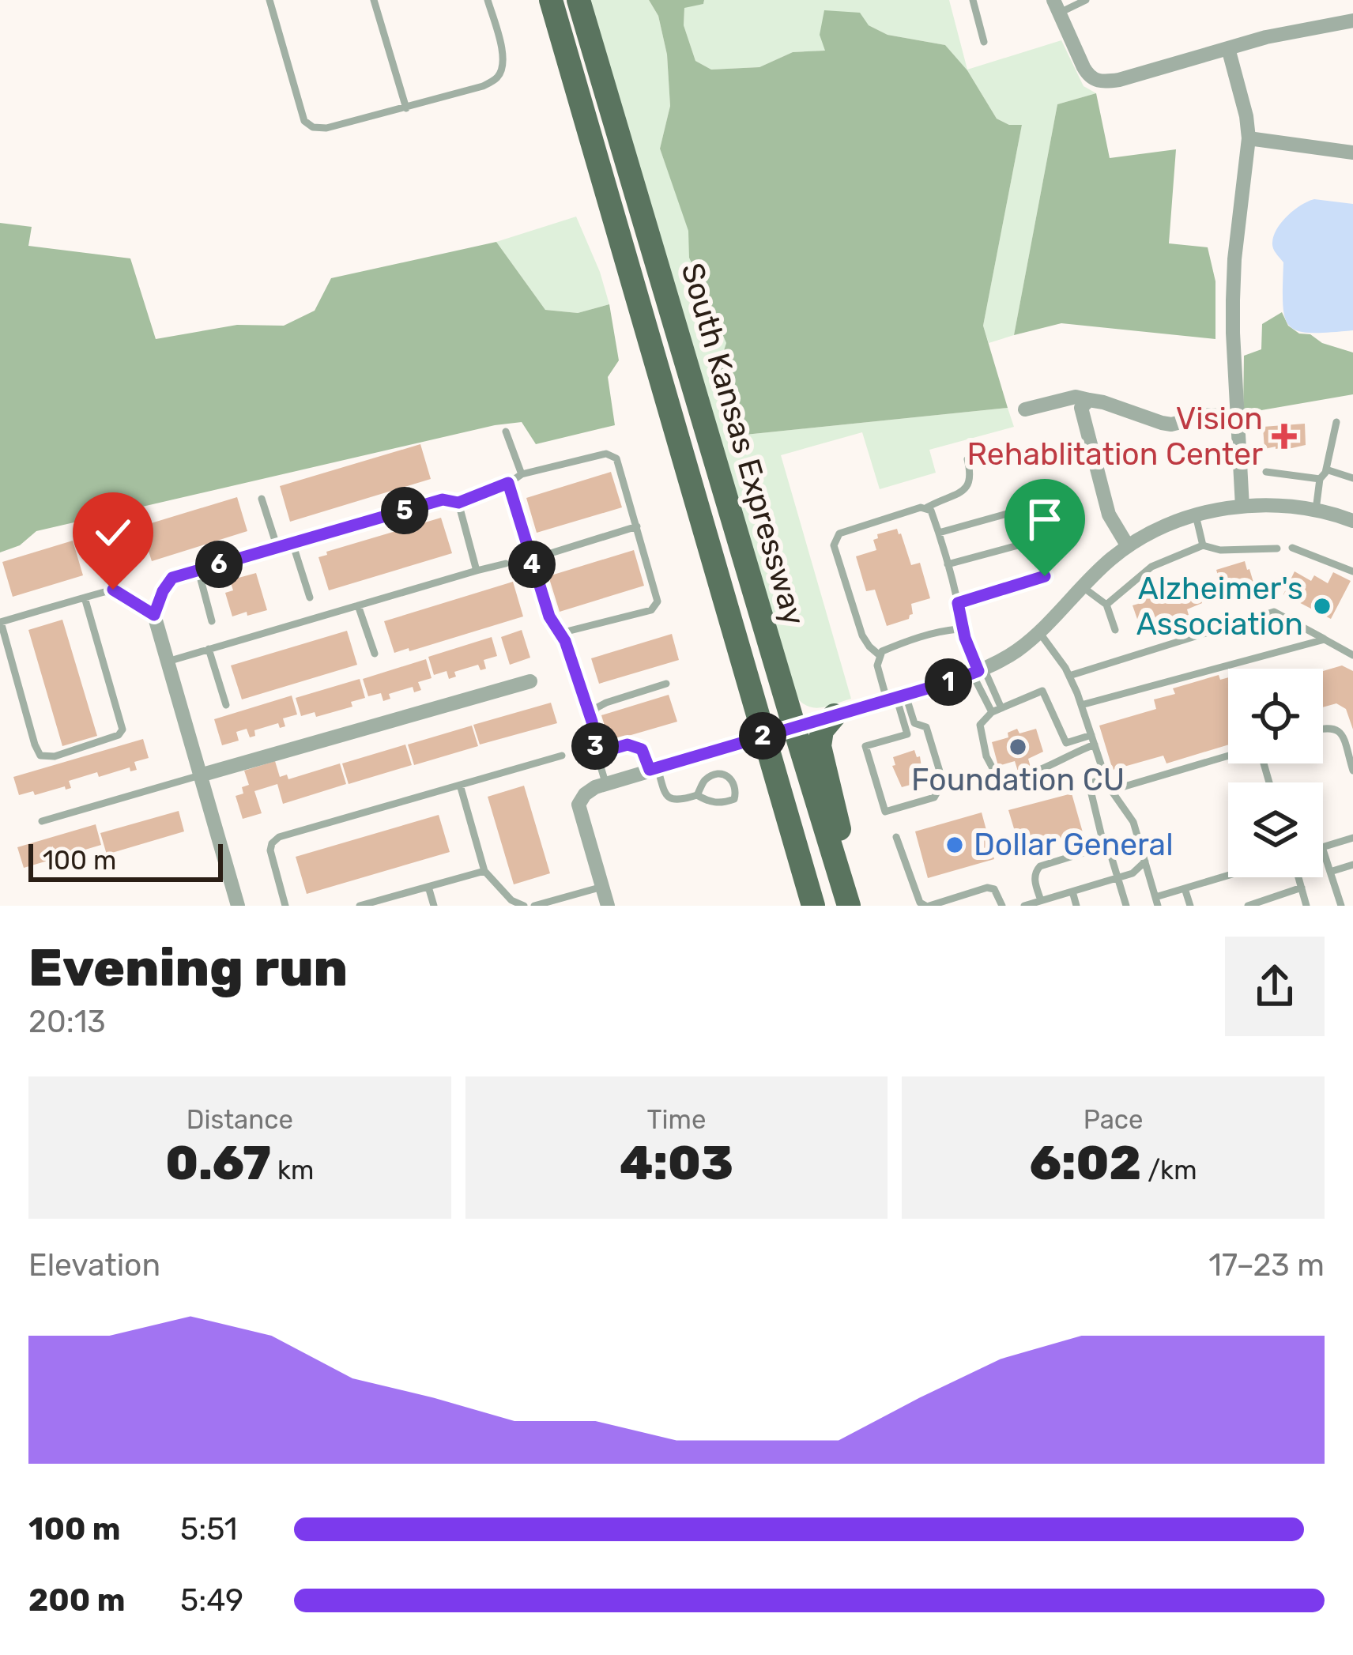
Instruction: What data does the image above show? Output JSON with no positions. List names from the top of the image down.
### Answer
{
  "streets": {
    "main road": ["South Kansas Expressway"]
  },
  "places": {
    "health": ["Vision Rehablitation Center"],
    "other": ["Alzheimer's Association", "Foundation CU", "Dollar General"]
  },
  "scale_bar": "100 m",
  "page": {
    "pins": [
      "5",
      "4",
      "6",
      "1",
      "2",
      "3"
    ],
    "scale": "100 m",
    "heading": ["Evening run", "20:13"],
    "stats": [
      ["Distance", "0.67 km"],
      ["Time", "4:03"],
      ["Pace", "6:02 /km"]
    ],
    "chart": ["Elevation", "17–23 m"],
    "list": [
      {
        "name": "100 m",
        "note": "5:51"
      },
      {
        "name": "200 m",
        "note": "5:49"
      }
    ]
  }
}
